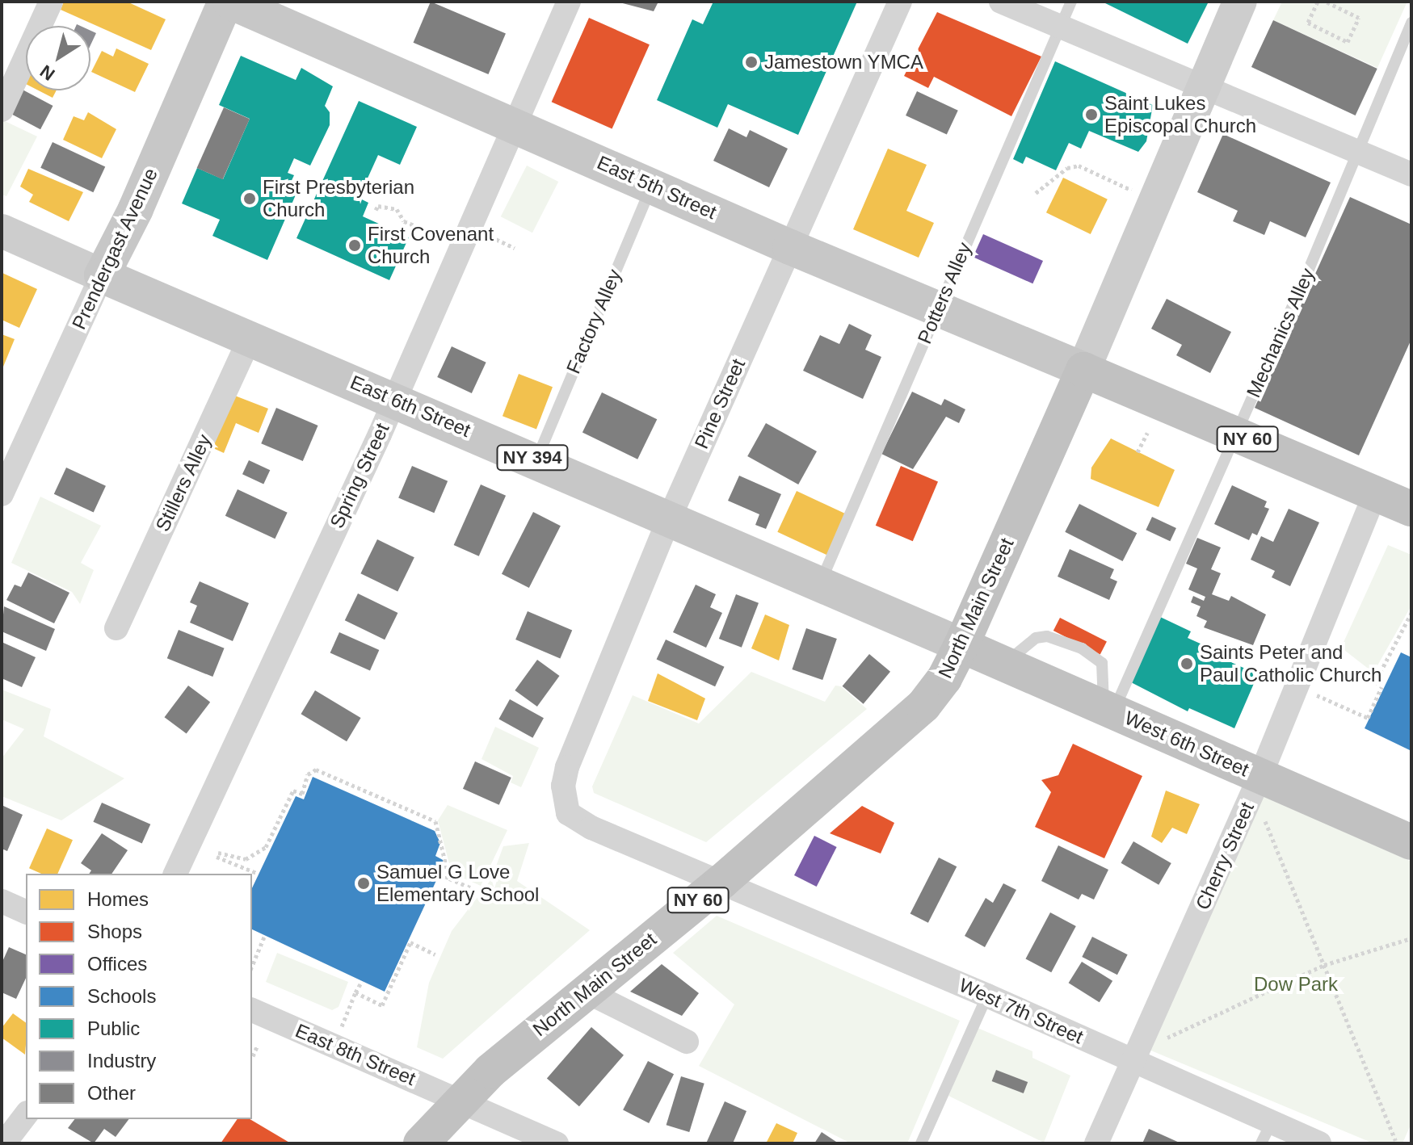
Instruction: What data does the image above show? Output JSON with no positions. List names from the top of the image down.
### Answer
{
  "streets": {
    "highway": ["NY 60", "North Main Street", "West 6th Street"],
    "main road": [
      "East 5th Street",
      "Prendergast Avenue",
      "East 6th Street",
      "NY 394"
    ],
    "street": [
      "Pine Street",
      "Spring Street",
      "Stillers Alley",
      "Cherry Street",
      "West 7th Street",
      "East 8th Street"
    ],
    "lane": ["Potters Alley", "Factory Alley", "Mechanics Alley"]
  },
  "crossings": [
    ["East 5th Street", "Prendergast Avenue"],
    ["East 5th Street", "Potters Alley"],
    ["East 5th Street", "Factory Alley"],
    ["East 5th Street", "Pine Street"],
    ["East 5th Street", "NY 60"],
    ["East 5th Street", "Spring Street"],
    ["East 5th Street", "North Main Street"],
    ["Prendergast Avenue", "East 6th Street"],
    ["Potters Alley", "East 6th Street"],
    ["Factory Alley", "East 6th Street"],
    ["Mechanics Alley", "NY 60"],
    ["Mechanics Alley", "West 6th Street"],
    ["Pine Street", "East 6th Street"],
    ["Pine Street", "West 7th Street"],
    ["East 6th Street", "Spring Street"],
    ["East 6th Street", "Stillers Alley"],
    ["East 6th Street", "North Main Street"],
    ["East 6th Street", "West 6th Street"],
    ["NY 60", "North Main Street"],
    ["NY 60", "West 6th Street"],
    ["NY 60", "Cherry Street"],
    ["North Main Street", "West 6th Street"],
    ["North Main Street", "West 7th Street"],
    ["North Main Street", "East 8th Street"],
    ["West 6th Street", "Cherry Street"],
    ["Cherry Street", "West 7th Street"]
  ],
  "parks": ["Dow Park"],
  "places": [
    "Jamestown YMCA",
    "Saint Lukes Episcopal Church",
    "First Presbyterian Church",
    "First Covenant Church",
    "Saints Peter and Paul Catholic Church",
    "Samuel G Love Elementary School"
  ],
  "legend": [
    "Homes",
    "Shops",
    "Offices",
    "Schools",
    "Public",
    "Industry",
    "Other"
  ],
  "north": "bottom left"
}
